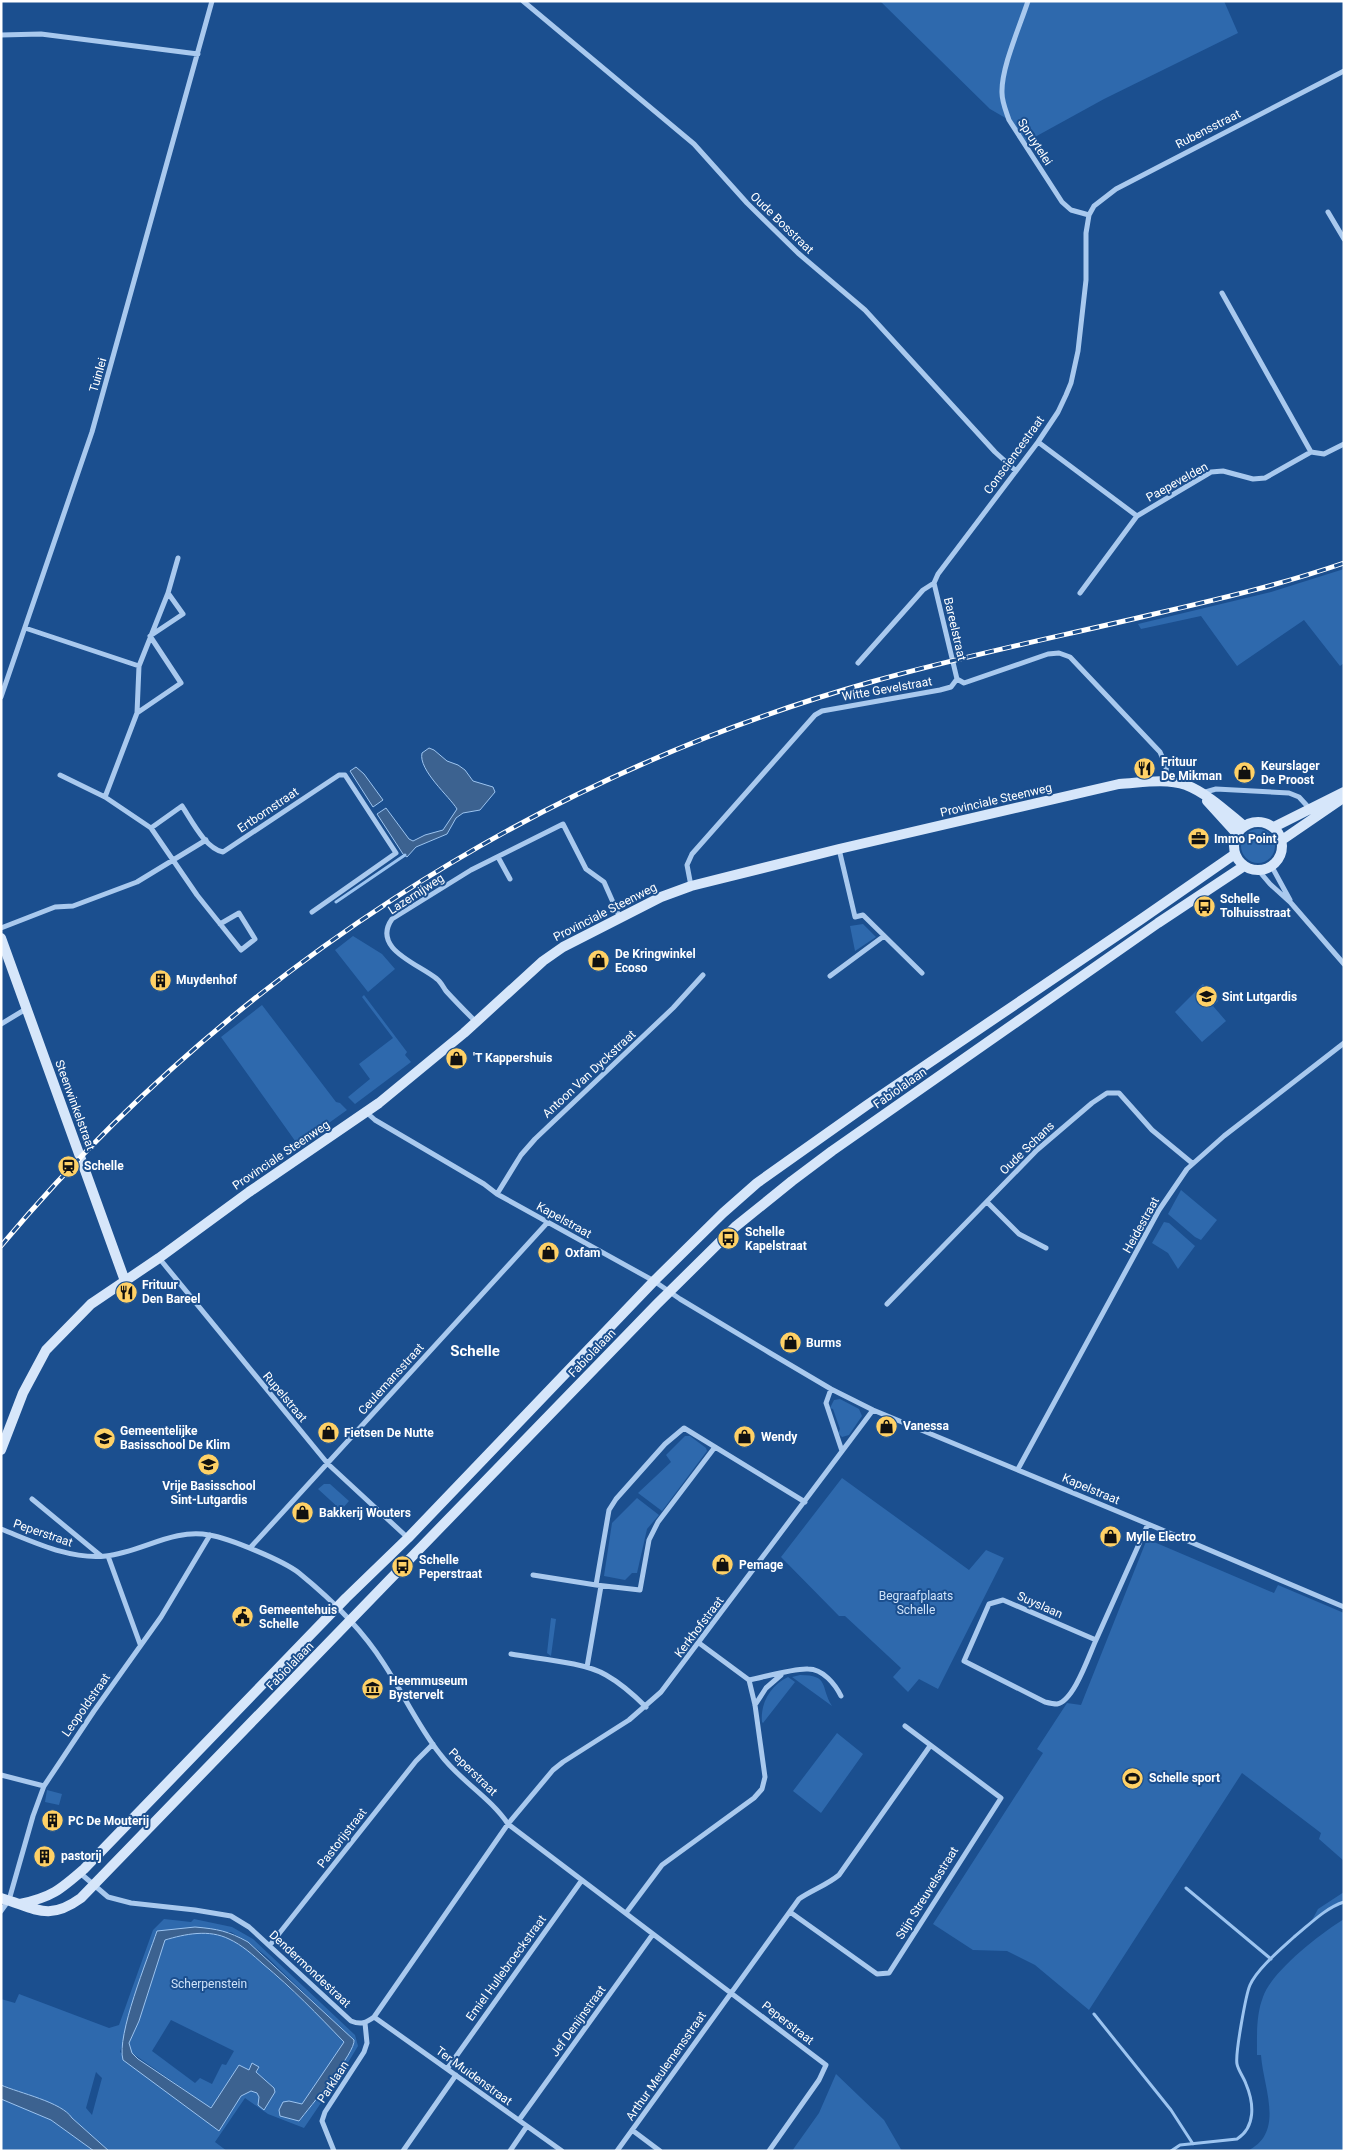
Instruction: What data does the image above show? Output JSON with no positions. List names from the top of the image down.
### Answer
{
  "streets": {
    "main road": ["Provinciale Steenweg", "Fabiolalaan", "Steenwinkelstraat"],
    "street": [
      "Rubensstraat",
      "Spruytelei",
      "Oude Bosstraat",
      "Tuinlei",
      "Consciencestraat",
      "Paepevelden",
      "Bareelstraat",
      "Witte Gevelstraat",
      "Ertbornstraat",
      "Lazernijweg",
      "Antoon Van Dyckstraat",
      "Oude Schans",
      "Kapelstraat",
      "Heidestraat",
      "Ceulemansstraat",
      "Rupelstraat",
      "Peperstraat",
      "Suyslaan",
      "Kerkhofstraat",
      "Leopoldstraat",
      "Pastorijstraat",
      "Stijn Streuvelsstraat",
      "Emiel Hullebroeckstraat",
      "Dendermondestraat",
      "Jef Denijnstraat",
      "Arthur Meulemensstraat",
      "Ter Muidenstraat",
      "Parklaan"
    ]
  },
  "crossings": [
    ["Rubensstraat", "Spruytelei"],
    ["Rubensstraat", "Consciencestraat"],
    ["Spruytelei", "Consciencestraat"],
    ["Oude Bosstraat", "Consciencestraat"],
    ["Consciencestraat", "Paepevelden"],
    ["Consciencestraat", "Bareelstraat"],
    ["Bareelstraat", "Witte Gevelstraat"],
    ["Witte Gevelstraat", "Provinciale Steenweg"],
    ["Provinciale Steenweg", "Lazernijweg"],
    ["Provinciale Steenweg", "Steenwinkelstraat"],
    ["Provinciale Steenweg", "Kapelstraat"],
    ["Provinciale Steenweg", "Rupelstraat"],
    ["Antoon Van Dyckstraat", "Kapelstraat"],
    ["Fabiolalaan", "Kapelstraat"],
    ["Fabiolalaan", "Rupelstraat"],
    ["Fabiolalaan", "Peperstraat"],
    ["Fabiolalaan", "Leopoldstraat"],
    ["Fabiolalaan", "Dendermondestraat"],
    ["Oude Schans", "Heidestraat"],
    ["Kapelstraat", "Heidestraat"],
    ["Kapelstraat", "Ceulemansstraat"],
    ["Kapelstraat", "Kerkhofstraat"],
    ["Ceulemansstraat", "Rupelstraat"],
    ["Ceulemansstraat", "Peperstraat"],
    ["Peperstraat", "Kerkhofstraat"],
    ["Peperstraat", "Leopoldstraat"],
    ["Peperstraat", "Pastorijstraat"],
    ["Peperstraat", "Emiel Hullebroeckstraat"],
    ["Peperstraat", "Jef Denijnstraat"],
    ["Peperstraat", "Arthur Meulemensstraat"],
    ["Pastorijstraat", "Dendermondestraat"],
    ["Emiel Hullebroeckstraat", "Ter Muidenstraat"],
    ["Dendermondestraat", "Parklaan"],
    ["Jef Denijnstraat", "Ter Muidenstraat"]
  ],
  "districts": ["Schelle"],
  "parks": ["Begraafplaats Schelle", "Scherpenstein"],
  "places": {
    "restaurant": ["Frituur De Mikman", "Frituur Den Bareel"],
    "shop": [
      "Keurslager De Proost",
      "De Kringwinkel Ecoso",
      "'T Kappershuis",
      "Oxfam",
      "Burms",
      "Vanessa",
      "Fietsen De Nutte",
      "Wendy",
      "Bakkerij Wouters",
      "Mylle Electro",
      "Pemage"
    ],
    "office": ["Immo Point"],
    "bus stop": ["Schelle Tolhuisstraat", "Schelle Kapelstraat", "Schelle Peperstraat"],
    "building": ["Muydenhof", "PC De Mouterij", "pastorij"],
    "school or university": ["Sint Lutgardis", "Gemeentelijke Basisschool De Klim", "Vrije Basisschool Sint-Lutgardis"],
    "station": ["Schelle"],
    "public building": ["Gemeentehuis Schelle"],
    "museum": ["Heemmuseum Bystervelt"],
    "sports": ["Schelle sport"]
  }
}
